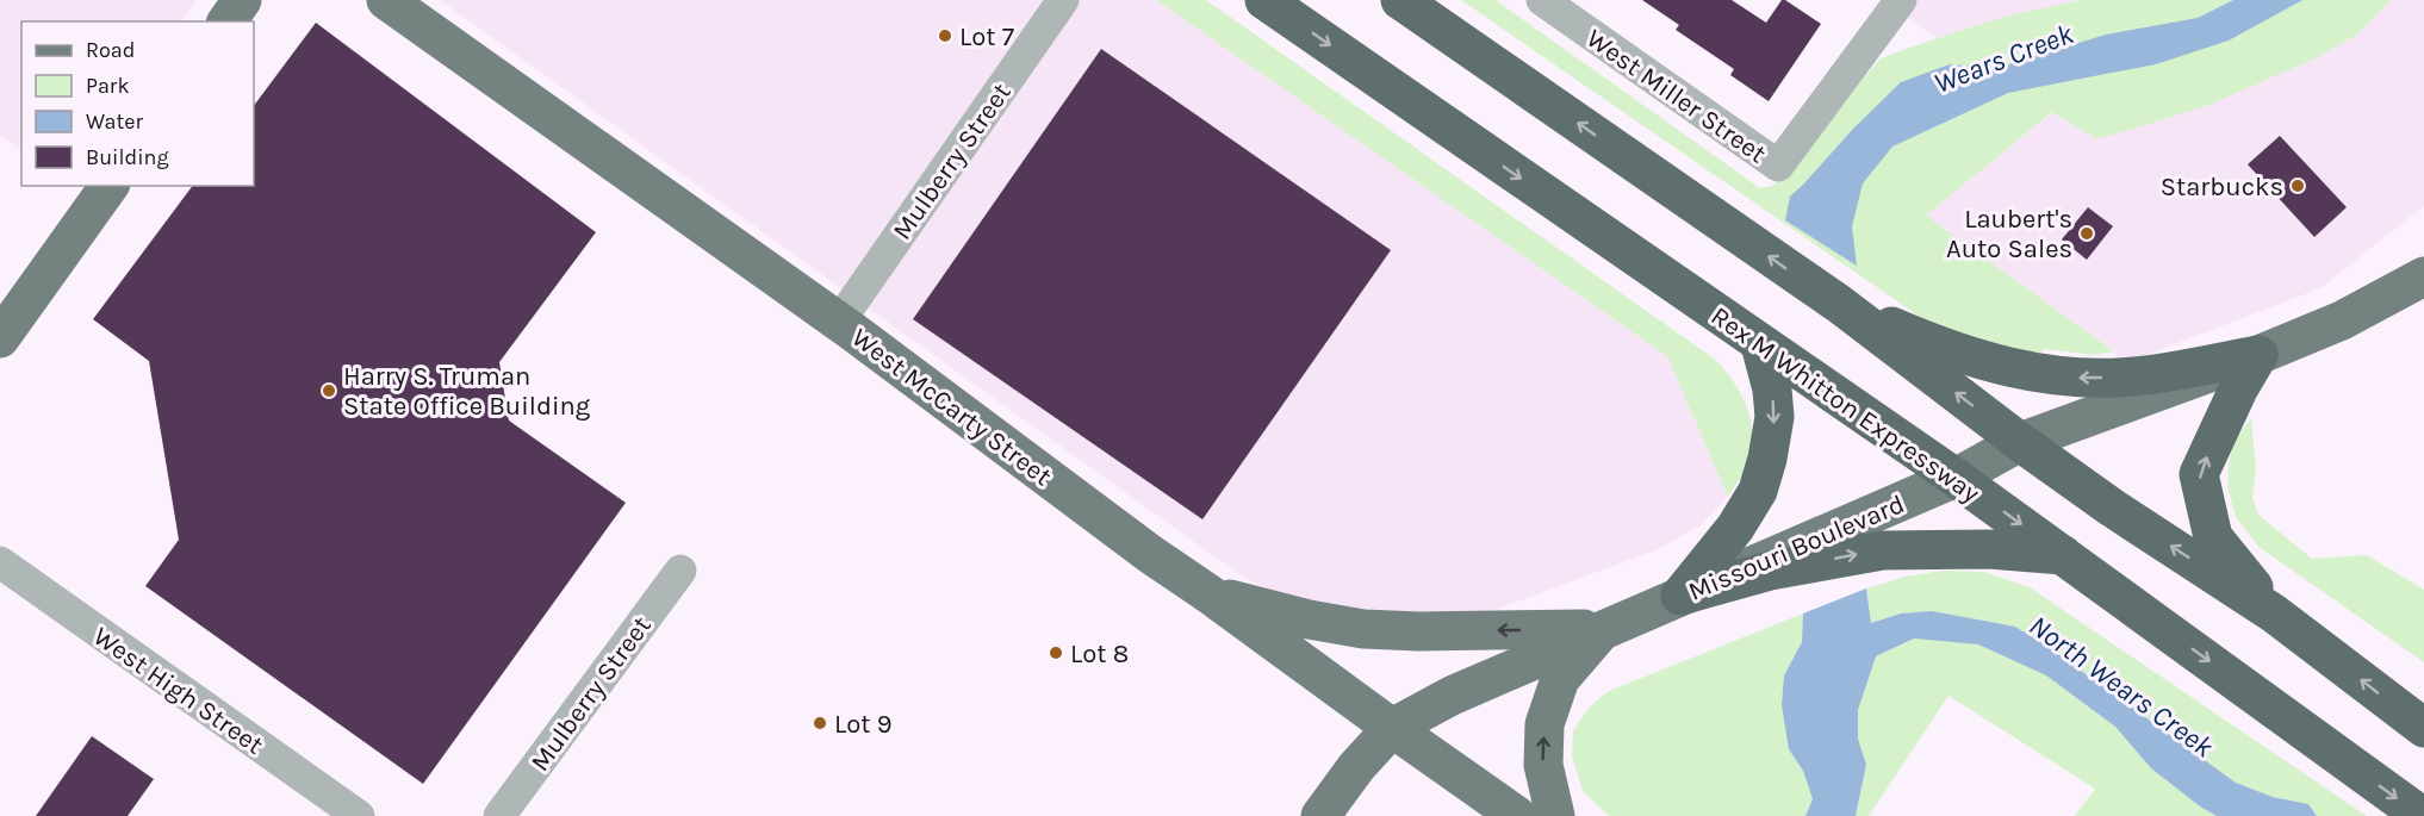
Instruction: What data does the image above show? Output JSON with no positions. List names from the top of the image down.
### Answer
{
  "streets": {
    "highway": ["Rex M Whitton Expressway"],
    "main road": ["West McCarty Street", "Missouri Boulevard"],
    "street": ["West Miller Street", "Mulberry Street", "West High Street"]
  },
  "crossings": [
    ["Mulberry Street", "West McCarty Street"],
    ["Rex M Whitton Expressway", "Missouri Boulevard"],
    ["West McCarty Street", "Missouri Boulevard"]
  ],
  "water": ["Wears Creek", "North Wears Creek"],
  "places": [
    "Lot 7",
    "Starbucks",
    "Laubert's Auto Sales",
    "Harry S. Truman State Office Building",
    "Lot 8",
    "Lot 9"
  ],
  "legend": [
    "Road",
    "Park",
    "Water",
    "Building"
  ]
}
